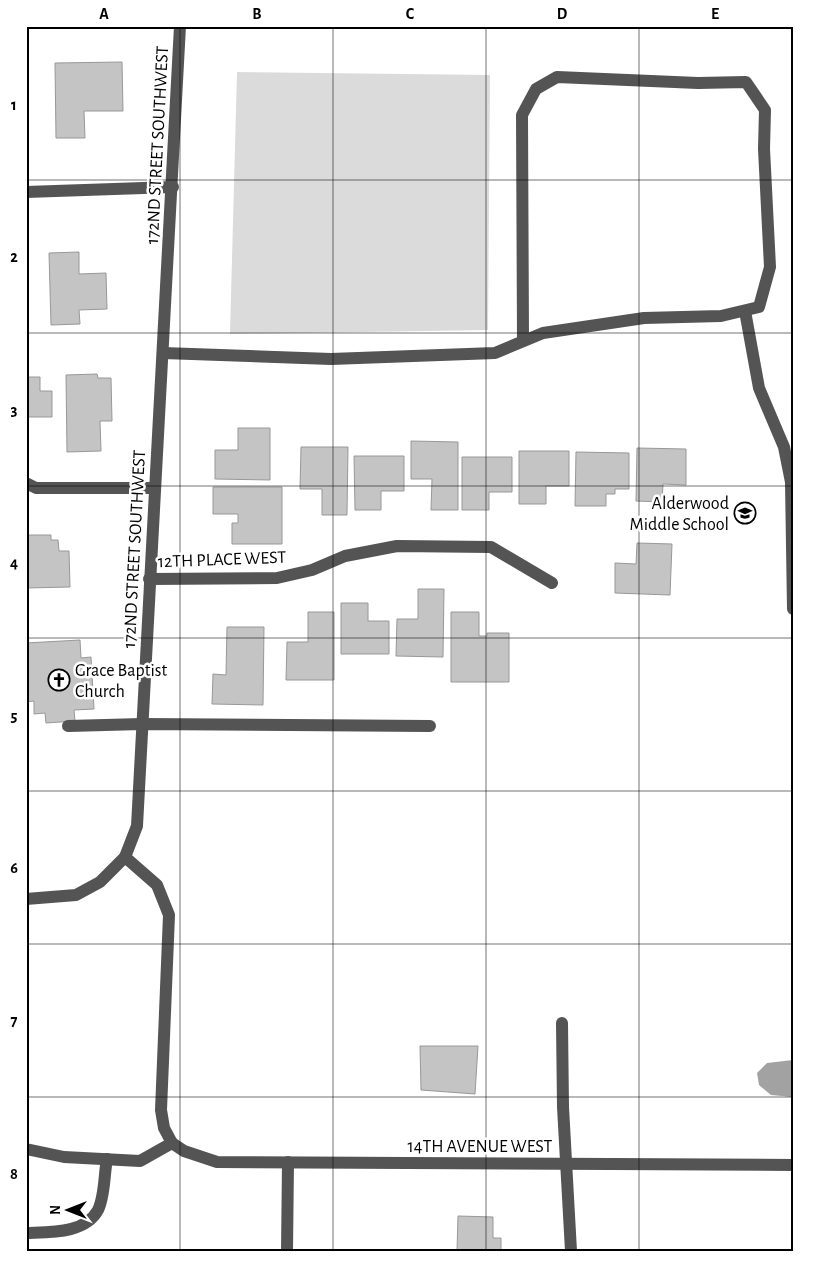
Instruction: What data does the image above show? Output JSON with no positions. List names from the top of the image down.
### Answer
{
  "streets": {
    "street": ["172ND STREET SOUTHWEST", "12TH PLACE WEST", "14TH AVENUE WEST"]
  },
  "crossings": [
    ["172ND STREET SOUTHWEST", "12TH PLACE WEST"]
  ],
  "places": {
    "school or university": ["Alderwood Middle School"],
    "church": ["Grace Baptist Church"]
  },
  "north": "left",
  "grid": {
    "columns": [
      "A",
      "B",
      "C",
      "D",
      "E"
    ],
    "rows": [
      "1",
      "2",
      "3",
      "4",
      "5",
      "6",
      "7",
      "8"
    ]
  }
}
